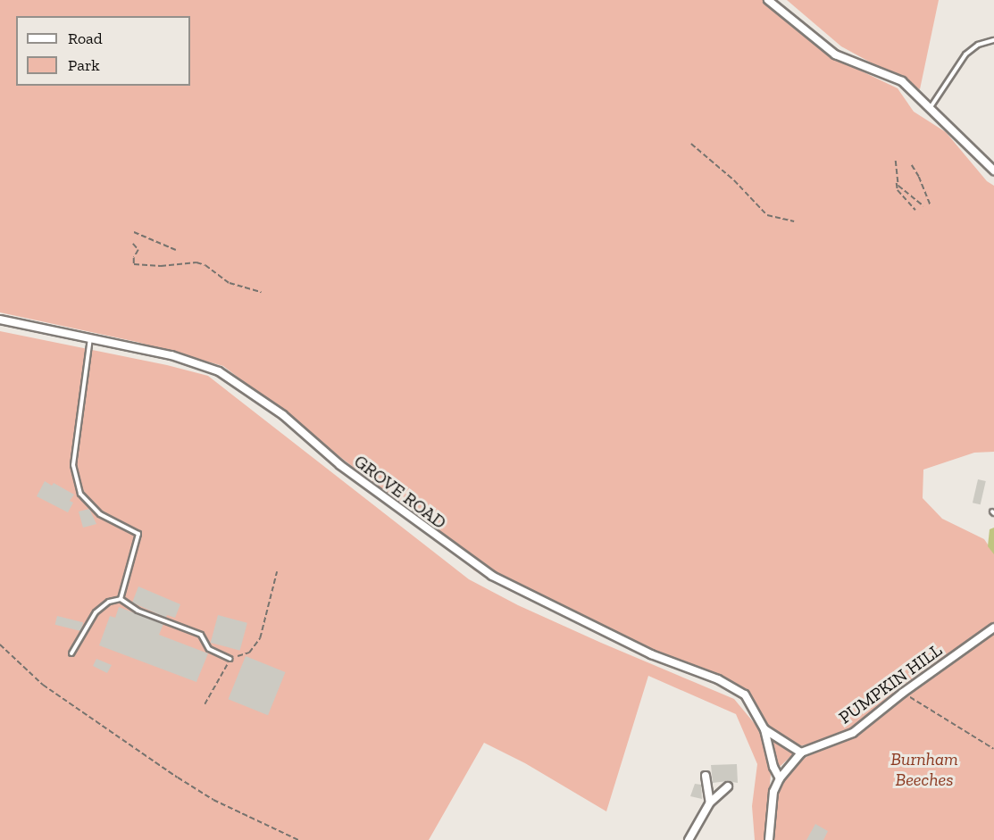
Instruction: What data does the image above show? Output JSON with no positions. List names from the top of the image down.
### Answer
{
  "streets": {
    "street": ["GROVE ROAD", "PUMPKIN HILL"]
  },
  "crossings": [
    ["GROVE ROAD", "PUMPKIN HILL"]
  ],
  "parks": ["Burnham Beeches"],
  "legend": ["Road", "Park"]
}
